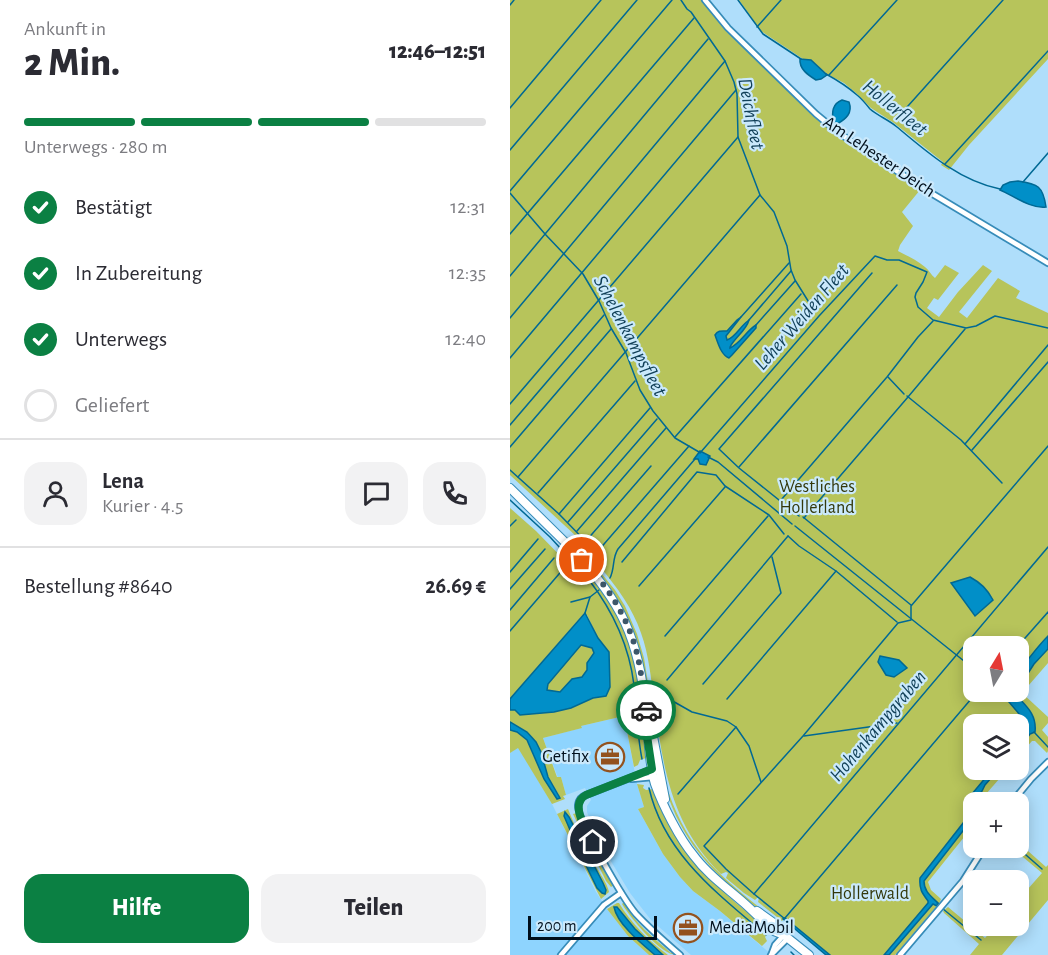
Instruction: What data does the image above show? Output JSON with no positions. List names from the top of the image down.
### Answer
{
  "streets": {
    "street": ["Am Lehester Deich"]
  },
  "water": [
    "Hollerfleet",
    "Deichfleet",
    "Leher Weiden Fleet",
    "Schelenkampsfleet",
    "Hohenkampgraben"
  ],
  "parks": ["Westliches Hollerland", "Hollerwald"],
  "places": {
    "office": ["Getifix", "MediaMobil"]
  },
  "scale_bar": "200 m",
  "north": "top",
  "page": {
    "heading": ["2 Min.", "Ankunft in", "12:46–12:51"],
    "panel": [
      "Lena",
      "Kurier · 4.5",
      "Bestellung #8640",
      "26.69 €"
    ],
    "bar": "Unterwegs · 280 m",
    "list": [
      ["Bestätigt", "12:31"],
      ["In Zubereitung", "12:35"],
      ["Unterwegs", "12:40"],
      "Geliefert"
    ],
    "map_buttons": ["+", "−"],
    "buttons": ["Hilfe", "Teilen"],
    "scale": "200 m"
  }
}
